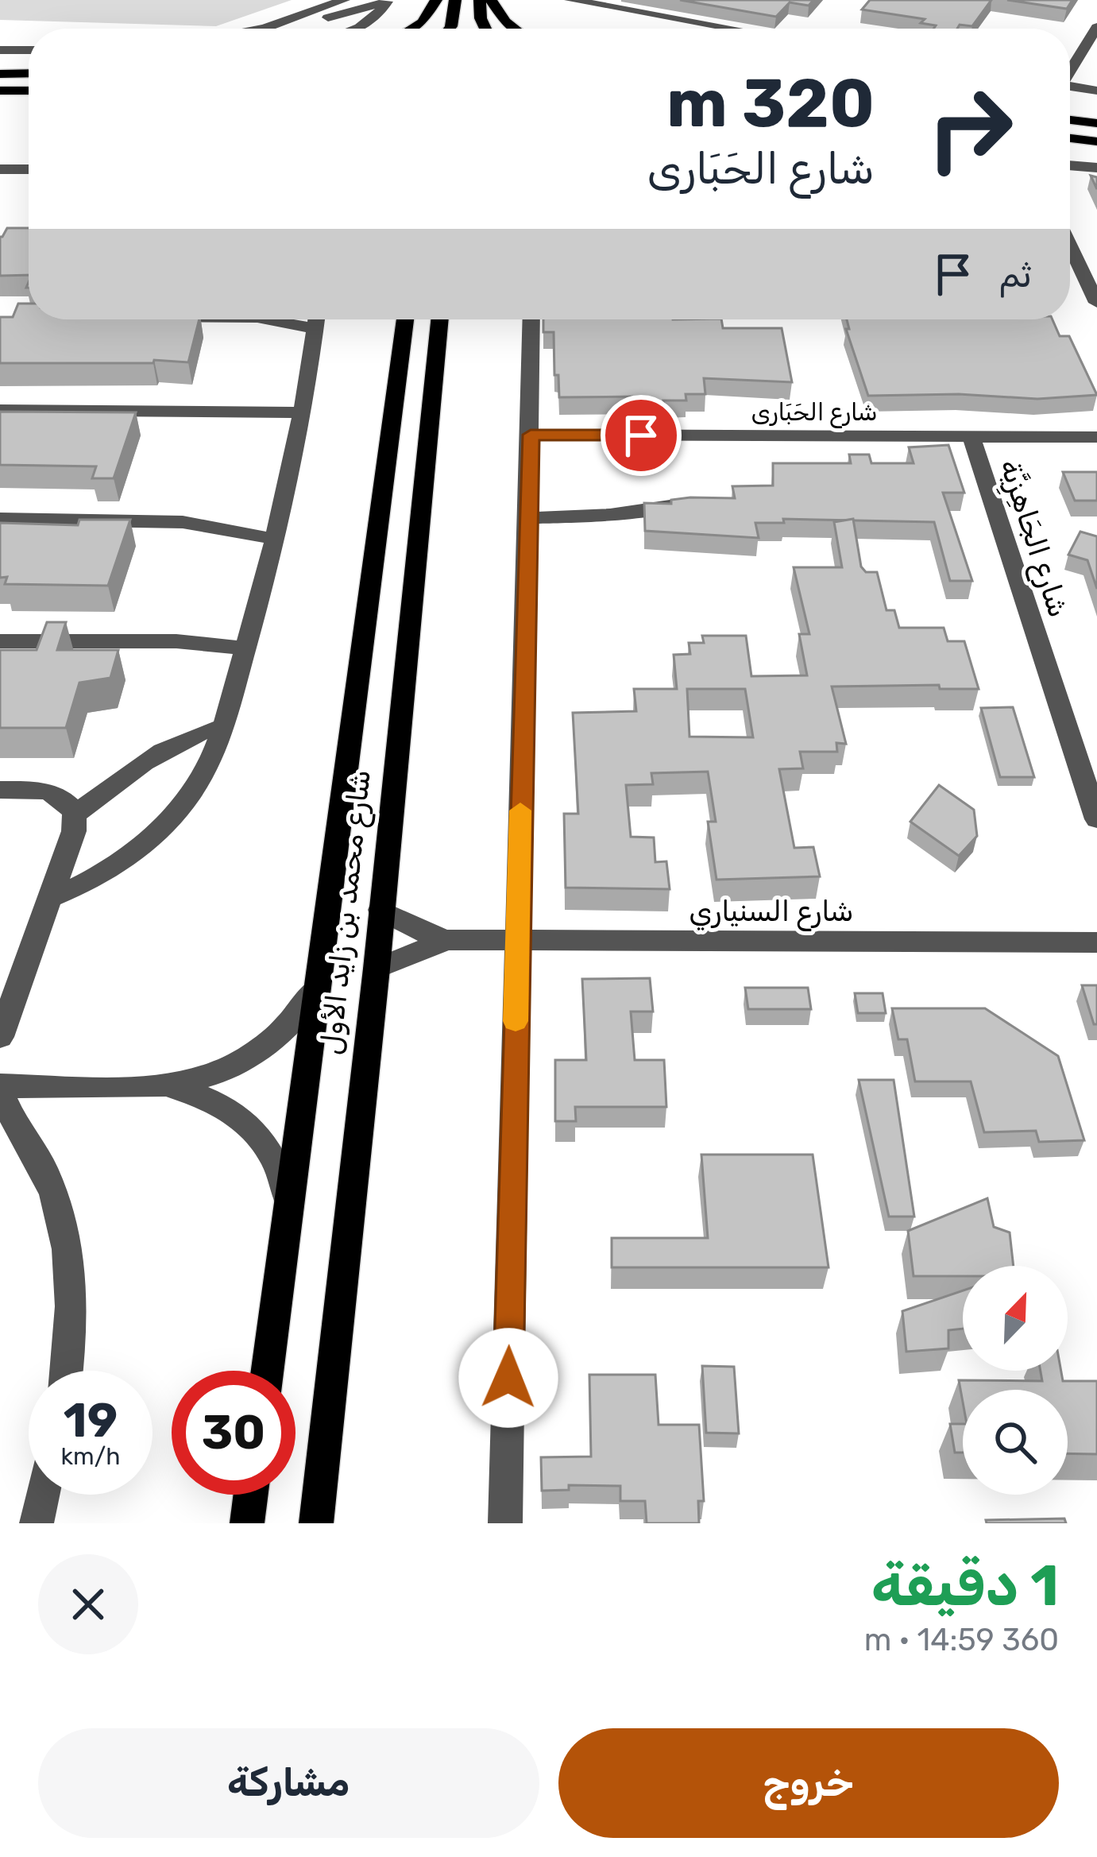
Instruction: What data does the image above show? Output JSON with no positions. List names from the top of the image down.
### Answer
{
  "streets": {
    "main road": ["شارع محمد بن زايد الأول"],
    "street": ["شارع الحَبَارى", "شارع الجَاهِزِيَّة", "شارع السنياري"]
  },
  "crossings": [
    ["شارع الحَبَارى", "شارع الجَاهِزِيَّة"],
    ["شارع السنياري", "شارع محمد بن زايد الأول"]
  ],
  "north": "top right",
  "page": {
    "turn": ["320 m", "شارع الحَبَارى"],
    "then": "ثم",
    "speed": "19 km/h",
    "limit": "30",
    "heading": ["1 دقيقة", "360 m · 14:59"],
    "buttons": ["خروج", "مشاركة"]
  }
}
